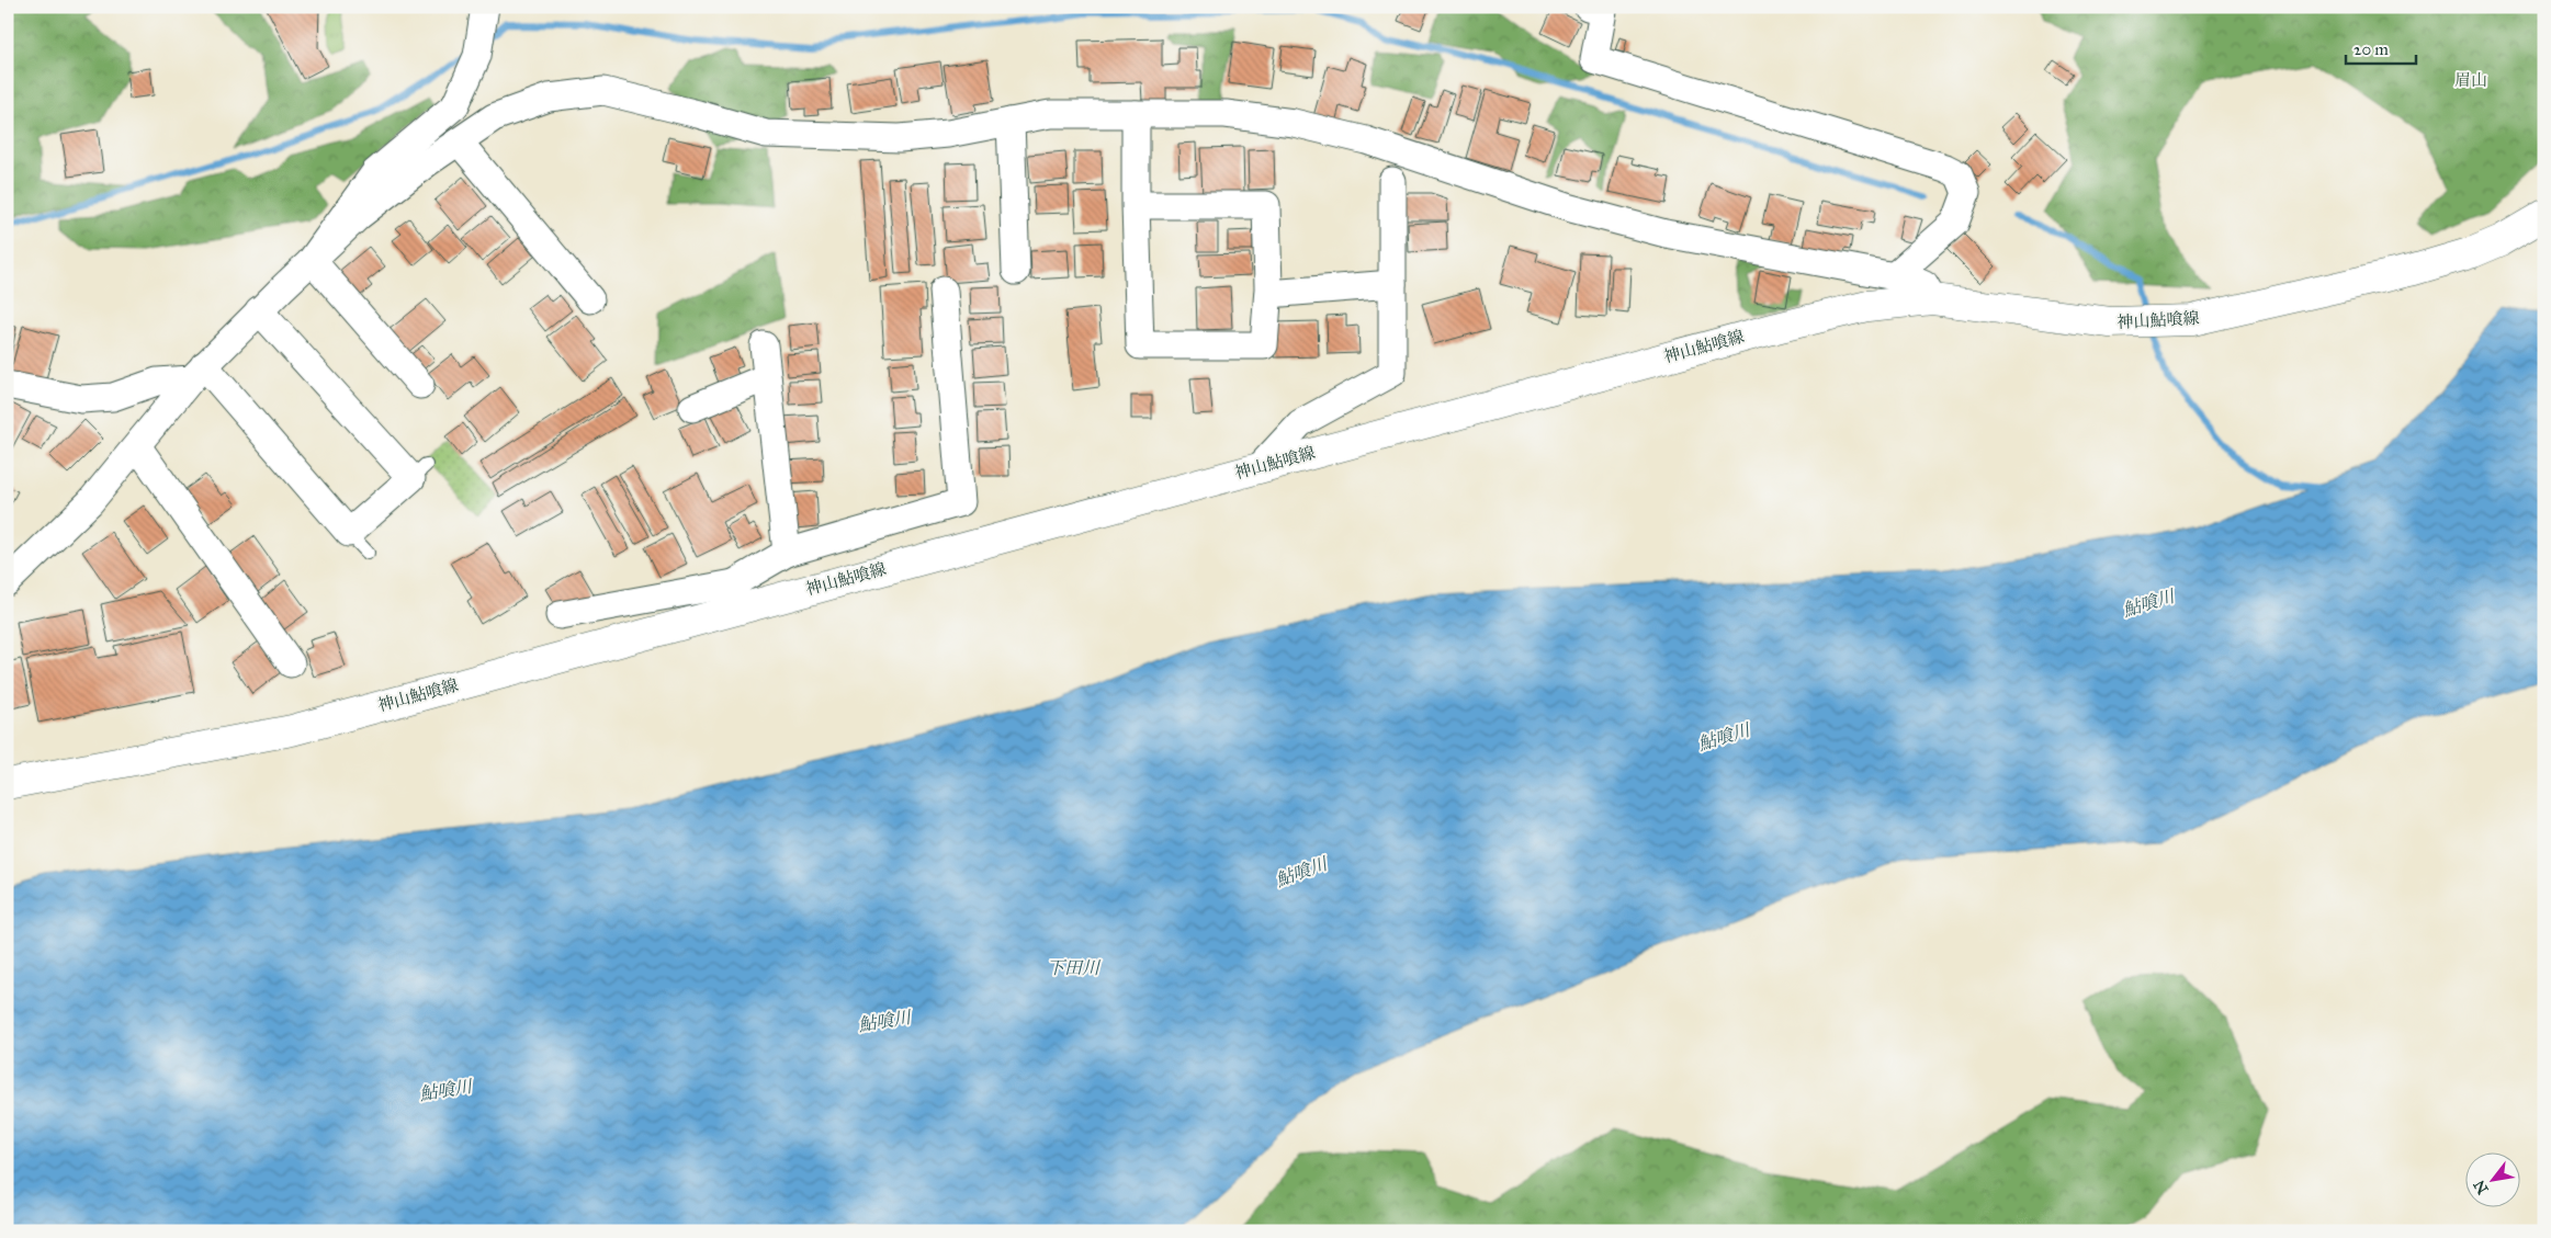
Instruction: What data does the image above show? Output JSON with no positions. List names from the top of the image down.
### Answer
{
  "streets": {
    "main road": ["神山鮎喰線"]
  },
  "water": ["鮎喰川", "下田川"],
  "parks": ["眉山"],
  "scale_bar": "20 m",
  "north": "bottom left"
}
